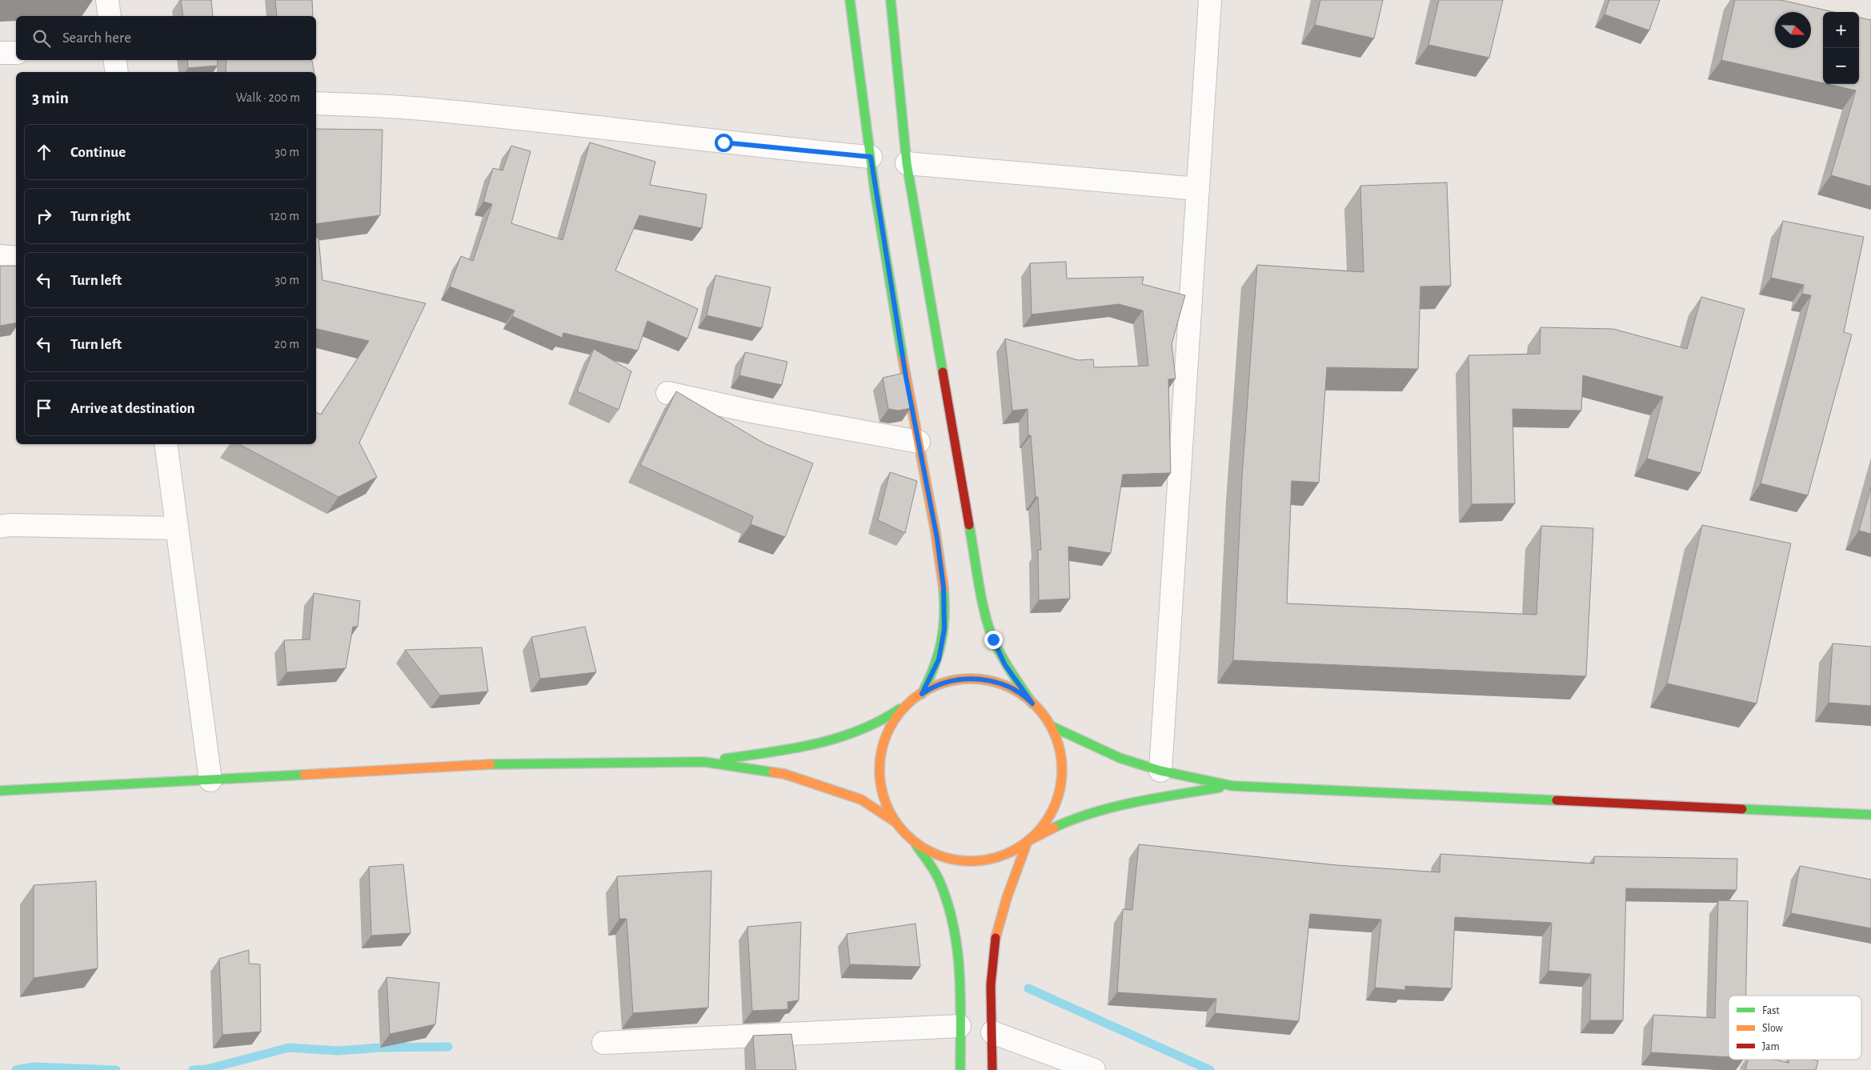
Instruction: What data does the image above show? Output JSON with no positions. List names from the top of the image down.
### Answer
{
  "legend": ["Fast", "Slow", "Jam"],
  "north": "bottom right",
  "page": {
    "map_buttons": ["+", "−"],
    "search": "Search here",
    "heading": ["3 min", "Walk · 200 m"],
    "list": [
      ["Continue", "30 m"],
      ["Turn right", "120 m"],
      ["Turn left", "30 m"],
      ["Turn left", "20 m"],
      "Arrive at destination"
    ]
  }
}
